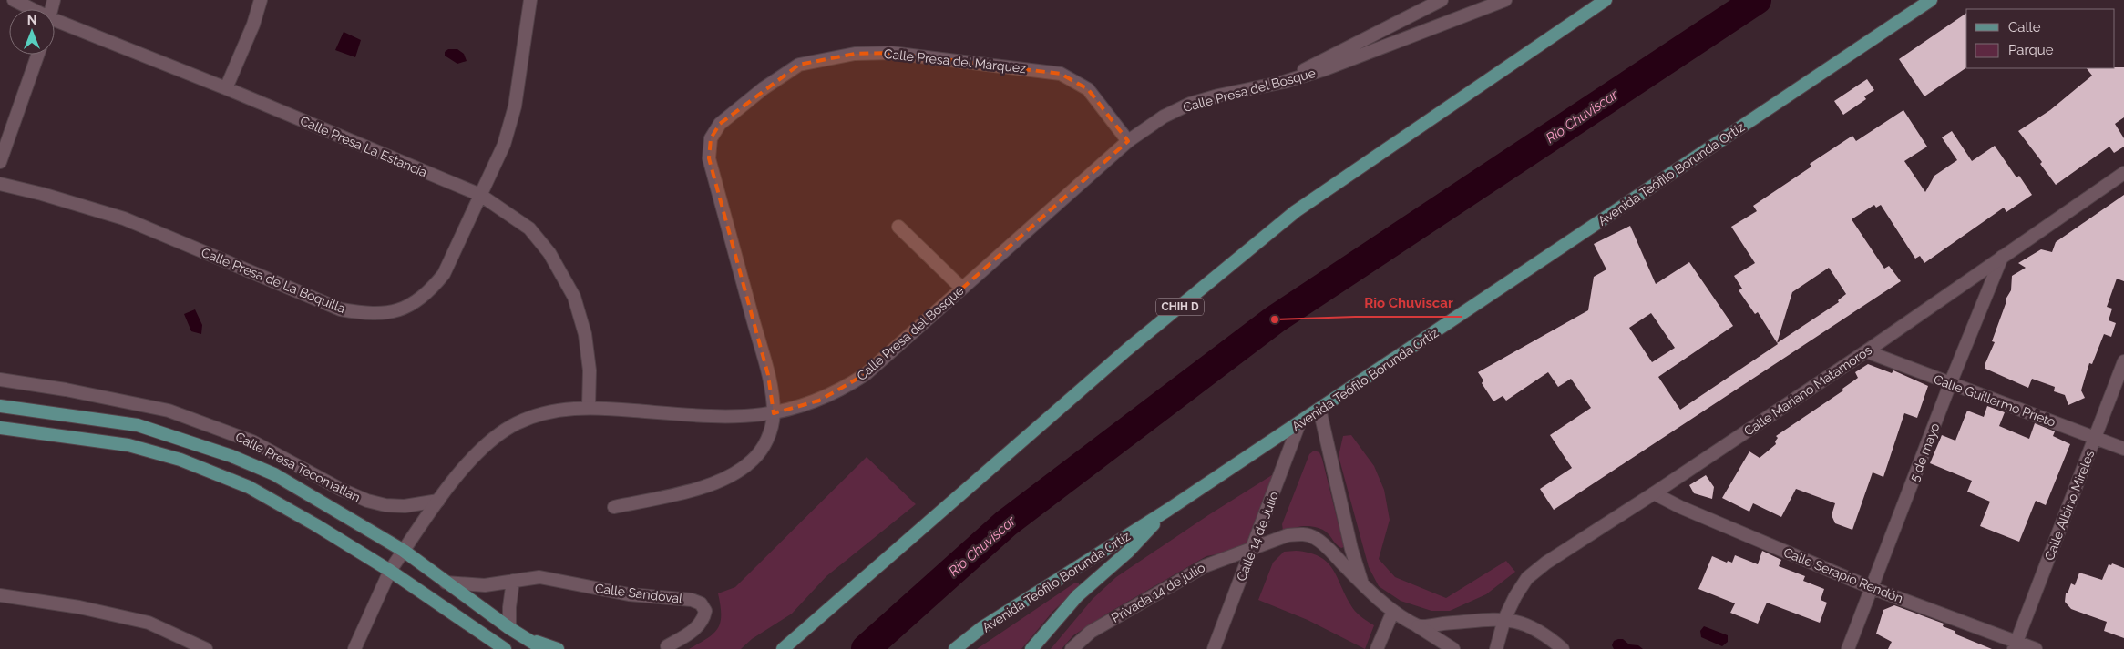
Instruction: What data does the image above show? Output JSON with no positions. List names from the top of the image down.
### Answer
{
  "streets": {
    "main road": ["Avenida Teófilo Borunda Ortíz", "CHIH D"],
    "street": [
      "Calle Presa del Márquez",
      "Calle Presa del Bosque",
      "Calle Presa La Estancia",
      "Calle Presa de La Boquilla",
      "Calle Mariano Matamoros",
      "Calle Guillermo Prieto",
      "5 de mayo",
      "Calle Presa Tecomatlan",
      "Calle Albino Mireles",
      "Calle 14 de Julio",
      "Calle Serapio Rendón",
      "Privada 14 de julio",
      "Calle Sandoval"
    ]
  },
  "crossings": [
    ["Calle Presa del Márquez", "Calle Presa del Bosque"],
    ["Calle Presa del Bosque", "Calle Presa La Estancia"],
    ["Calle Presa del Bosque", "Calle Presa Tecomatlan"],
    ["Calle Presa La Estancia", "Calle Presa de La Boquilla"],
    ["Avenida Teófilo Borunda Ortíz", "Calle 14 de Julio"],
    ["Calle Mariano Matamoros", "Calle Guillermo Prieto"],
    ["Calle Mariano Matamoros", "5 de mayo"],
    ["Calle Mariano Matamoros", "Calle Serapio Rendón"],
    ["Calle Guillermo Prieto", "5 de mayo"],
    ["Calle Guillermo Prieto", "Calle Albino Mireles"],
    ["5 de mayo", "Calle Serapio Rendón"],
    ["Calle Albino Mireles", "Calle Serapio Rendón"],
    ["Calle 14 de Julio", "Privada 14 de julio"]
  ],
  "water": ["Rio Chuviscar"],
  "places": ["Rio Chuviscar"],
  "legend": ["Calle", "Parque"],
  "north": "top"
}
